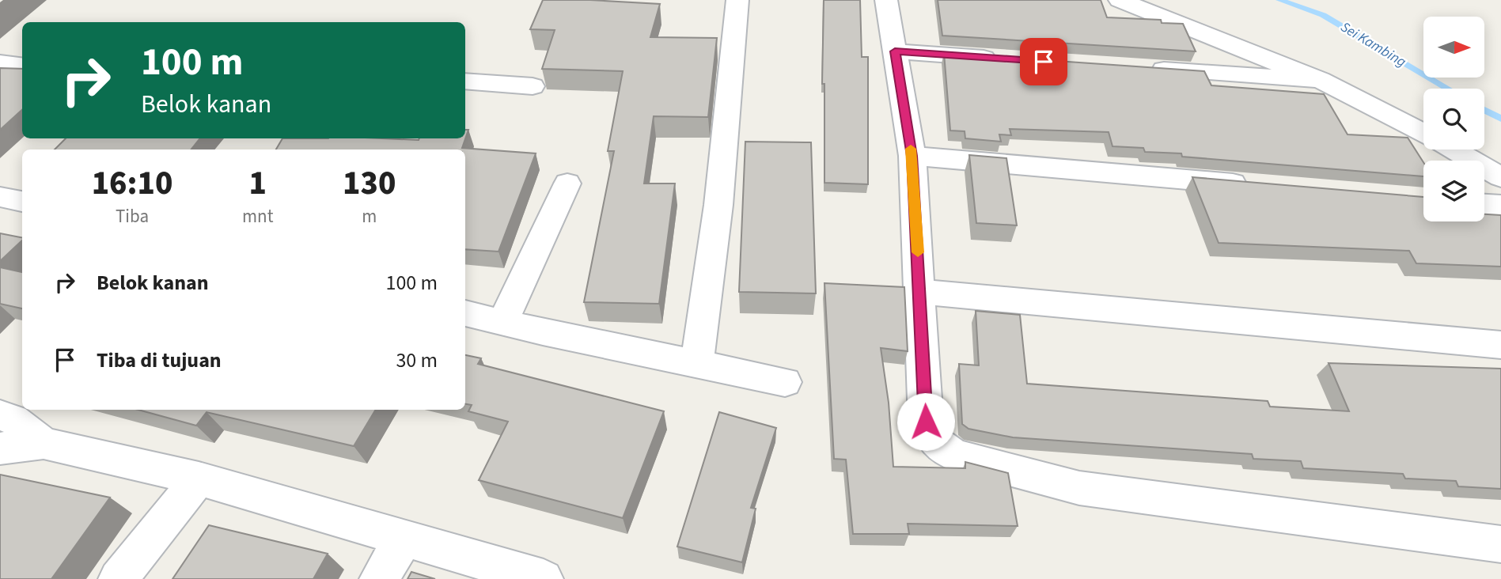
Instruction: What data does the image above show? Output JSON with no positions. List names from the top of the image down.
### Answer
{
  "water": ["Sei Kambing"],
  "north": "right",
  "page": {
    "turn": ["100 m", "Belok kanan"],
    "eta": [
      "16:10",
      "Tiba",
      "1",
      "mnt",
      "130",
      "m"
    ],
    "list": [
      {
        "name": "Belok kanan",
        "value": "100 m"
      },
      {
        "name": "Tiba di tujuan",
        "value": "30 m"
      }
    ]
  }
}
